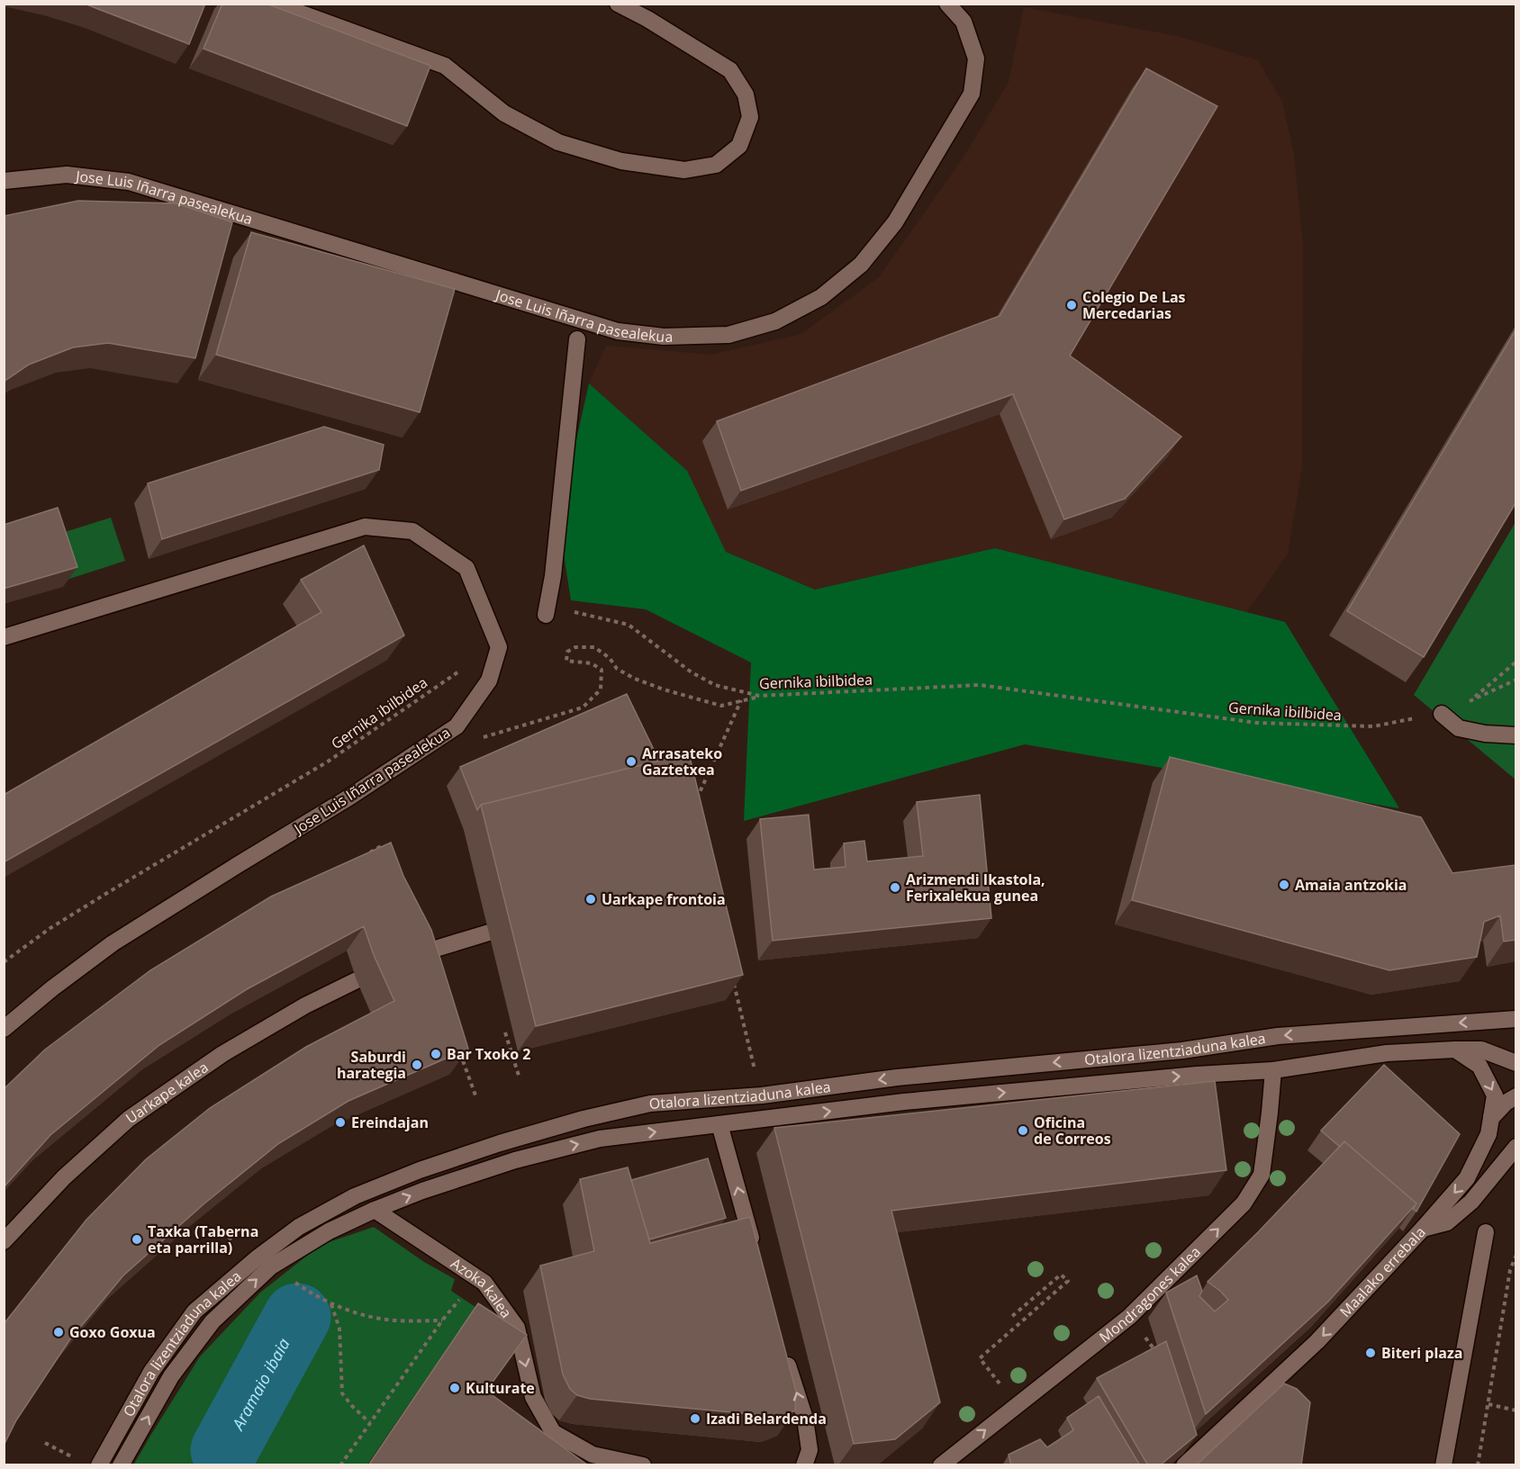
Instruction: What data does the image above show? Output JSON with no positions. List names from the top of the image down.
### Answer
{
  "streets": {
    "street": [
      "Jose Luis Iñarra pasealekua",
      "Otalora lizentziaduna kalea",
      "Uarkape kalea",
      "Maalako errebala",
      "Azoka kalea",
      "Mondragones kalea"
    ],
    "path": ["Gernika ibilbidea"]
  },
  "crossings": [
    ["Jose Luis Iñarra pasealekua", "Gernika ibilbidea"],
    ["Otalora lizentziaduna kalea", "Maalako errebala"],
    ["Otalora lizentziaduna kalea", "Azoka kalea"],
    ["Otalora lizentziaduna kalea", "Mondragones kalea"]
  ],
  "one_way": ["Azoka kalea", "Mondragones kalea"],
  "water": ["Aramaio ibaia"],
  "places": [
    "Colegio De Las Mercedarias",
    "Arrasateko Gaztetxea",
    "Amaia antzokia",
    "Arizmendi Ikastola, Ferixalekua gunea",
    "Uarkape frontoia",
    "Bar Txoko 2",
    "Saburdi harategia",
    "Ereindajan",
    "Oficina de Correos",
    "Taxka (Taberna eta parrilla)",
    "Goxo Goxua",
    "Biteri plaza",
    "Kulturate",
    "Izadi Belardenda"
  ]
}
